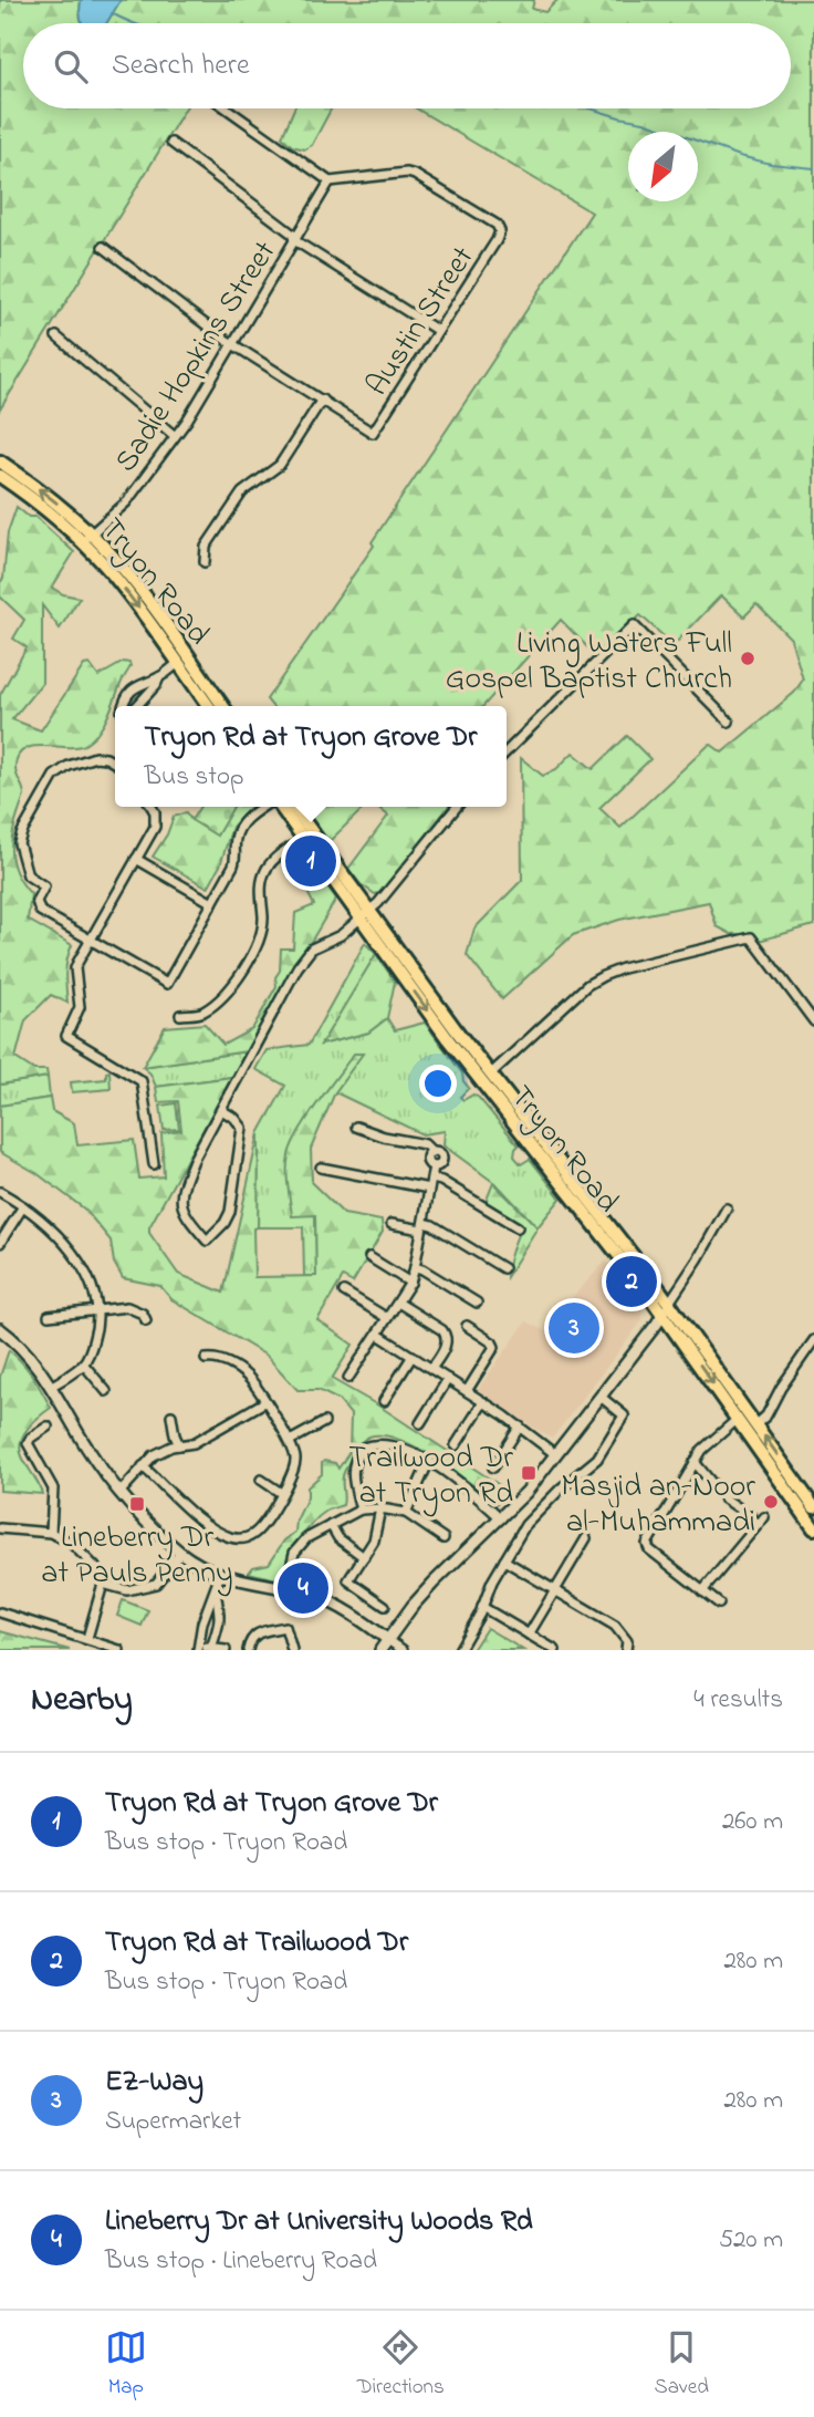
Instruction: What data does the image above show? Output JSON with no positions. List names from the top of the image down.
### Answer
{
  "streets": {
    "main road": ["Tryon Road"],
    "street": ["Austin Street", "Sadie Hopkins Street"]
  },
  "crossings": [
    ["Austin Street", "Sadie Hopkins Street"],
    ["Sadie Hopkins Street", "Tryon Road"]
  ],
  "places": {
    "other": ["Living Waters Full Gospel Baptist Church", "Masjid an-Noor al-Muhammadi"],
    "transit": ["Trailwood Dr at Tryon Rd", "Lineberry Dr at Pauls Penny"]
  },
  "north": "bottom left",
  "page": {
    "search": "Search here",
    "popup": ["Tryon Rd at Tryon Grove Dr", "Bus stop"],
    "pins": [
      "1",
      "2",
      "3",
      "4"
    ],
    "heading": ["Nearby", "4 results"],
    "list": [
      {
        "mark": "1",
        "name": "Tryon Rd at Tryon Grove Dr",
        "note": "Bus stop · Tryon Road",
        "value": "260 m"
      },
      {
        "mark": "2",
        "name": "Tryon Rd at Trailwood Dr",
        "note": "Bus stop · Tryon Road",
        "value": "280 m"
      },
      {
        "mark": "3",
        "name": "EZ-Way",
        "note": "Supermarket",
        "value": "280 m"
      },
      {
        "mark": "4",
        "name": "Lineberry Dr at University Woods Rd",
        "note": "Bus stop · Lineberry Road",
        "value": "520 m"
      }
    ],
    "nav": ["Map", "Directions", "Saved"]
  }
}
